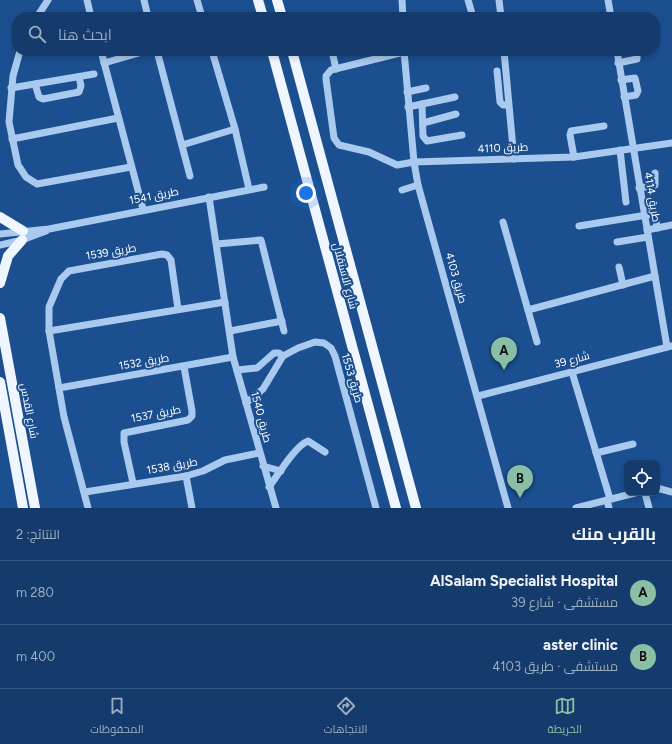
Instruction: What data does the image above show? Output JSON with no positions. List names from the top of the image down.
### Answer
{
  "streets": {
    "main road": ["شارع الاستقلال", "شارع القدس"],
    "street": [
      "طريق 4110",
      "طريق 1541",
      "طريق 4114",
      "طريق 1539",
      "طريق 4103",
      "شارع 39",
      "طريق 1532",
      "طريق 1553",
      "طريق 1537",
      "طريق 1540",
      "طريق 1538"
    ]
  },
  "crossings": [
    ["طريق 4110", "طريق 4114"],
    ["طريق 4110", "طريق 4103"],
    ["طريق 1541", "طريق 1540"],
    ["طريق 4114", "شارع 39"],
    ["طريق 1539", "طريق 1532"],
    ["طريق 1539", "طريق 1538"],
    ["طريق 4103", "شارع 39"],
    ["طريق 1532", "طريق 1537"],
    ["طريق 1532", "طريق 1540"],
    ["طريق 1537", "طريق 1538"],
    ["طريق 1540", "طريق 1538"]
  ],
  "page": {
    "search": "ابحث هنا",
    "pins": ["A", "B"],
    "heading": ["بالقرب منك", "النتائج: 2"],
    "list": [
      {
        "mark": "A",
        "name": "AlSalam Specialist Hospital",
        "note": "مستشفى · شارع 39",
        "value": "280 m"
      },
      {
        "mark": "B",
        "name": "aster clinic",
        "note": "مستشفى · طريق 4103",
        "value": "400 m"
      }
    ],
    "nav": ["الخريطة", "الاتجاهات", "المحفوظات"]
  }
}
